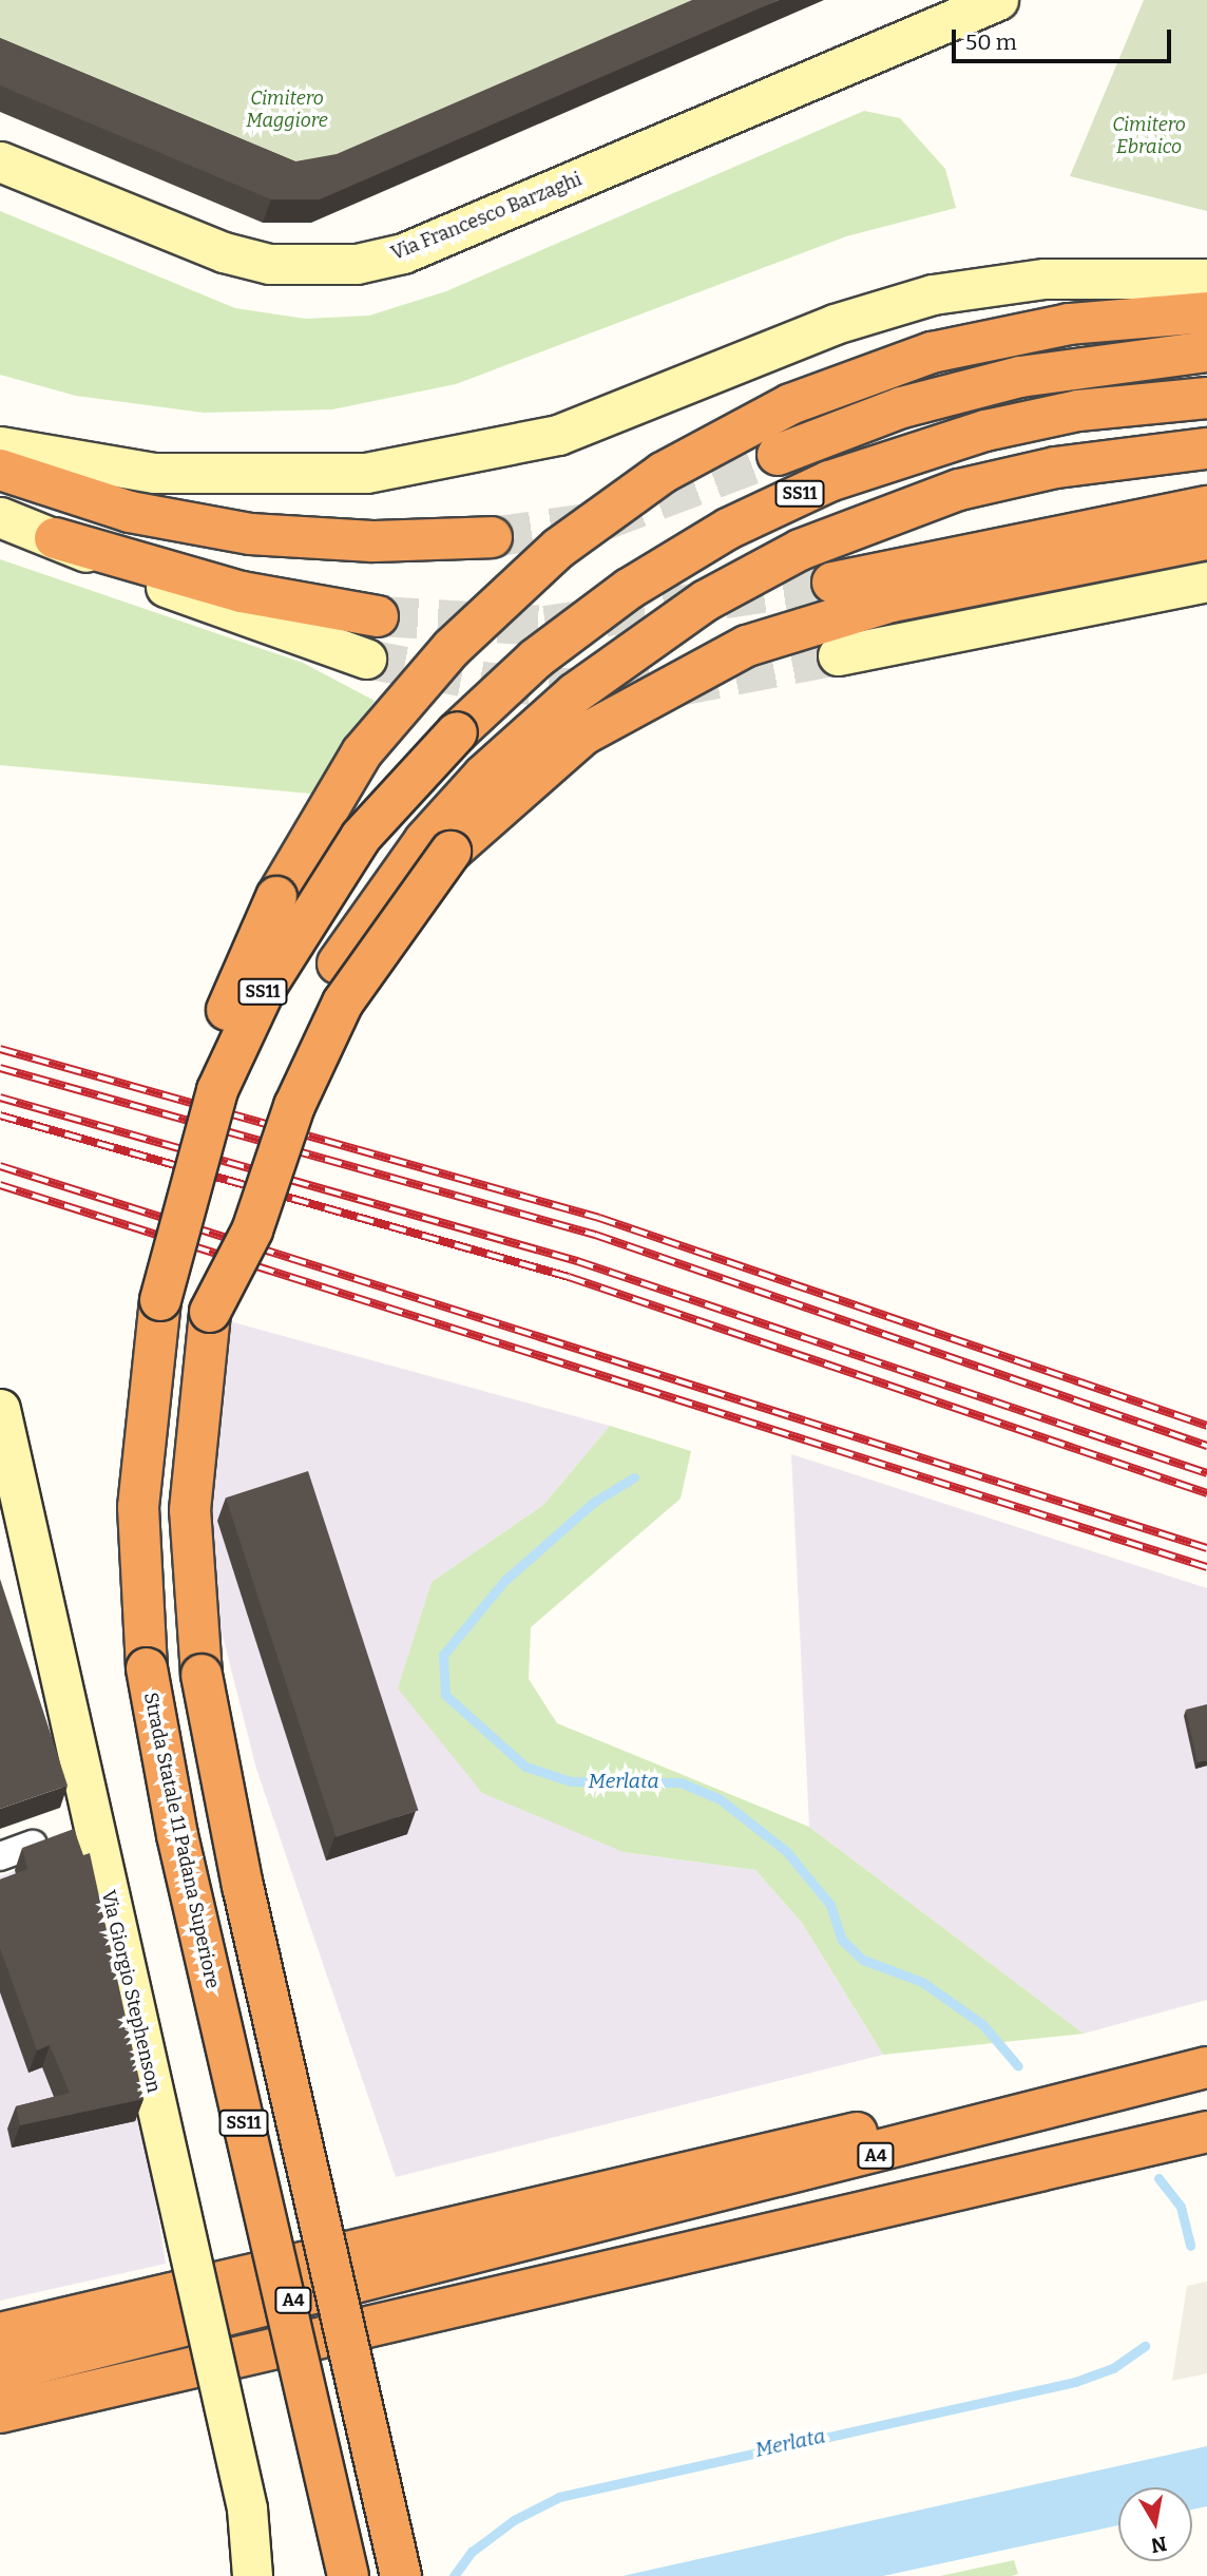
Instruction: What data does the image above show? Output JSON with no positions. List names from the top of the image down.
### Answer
{
  "streets": {
    "highway": ["SS11", "Strada Statale 11 Padana Superiore", "A4"],
    "street": ["Via Francesco Barzaghi", "Via Giorgio Stephenson"]
  },
  "water": ["Merlata"],
  "parks": ["Cimitero Maggiore", "Cimitero Ebraico"],
  "scale_bar": "50 m",
  "north": "bottom"
}
